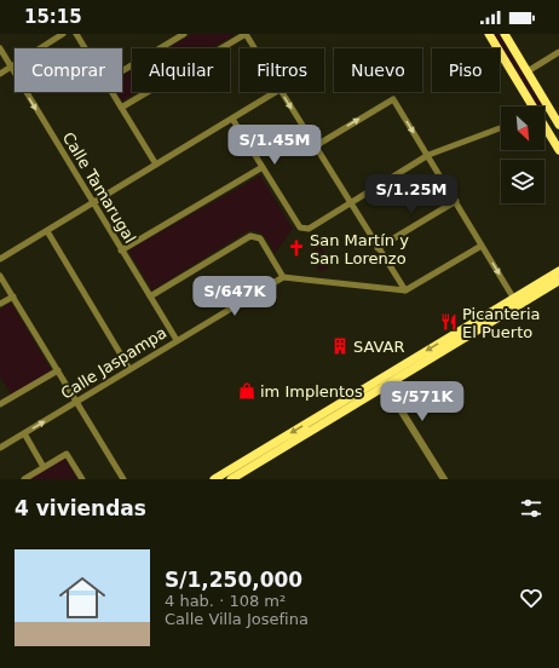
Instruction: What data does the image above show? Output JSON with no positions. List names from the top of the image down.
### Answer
{
  "streets": {
    "street": ["Calle Tamarugal", "Calle Jaspampa"]
  },
  "crossings": [
    ["Calle Tamarugal", "Calle Jaspampa"]
  ],
  "one_way": ["Calle Tamarugal"],
  "places": {
    "church": ["San Martín y San Lorenzo"],
    "restaurant": ["Picanteria El Puerto"],
    "building": ["SAVAR"],
    "shop": ["im Implentos"]
  },
  "north": "bottom right",
  "page": {
    "status": "15:15",
    "chip": [
      "Comprar",
      "Alquilar",
      "Filtros",
      "Nuevo",
      "Piso"
    ],
    "price": [
      "S/1.45M",
      "S/1.25M",
      "S/647K",
      "S/571K"
    ],
    "heading": "4 viviendas",
    "list": [
      {
        "name": "S/1,250,000",
        "note": "4 hab. · 108 m² · Calle Villa Josefina"
      }
    ]
  }
}
